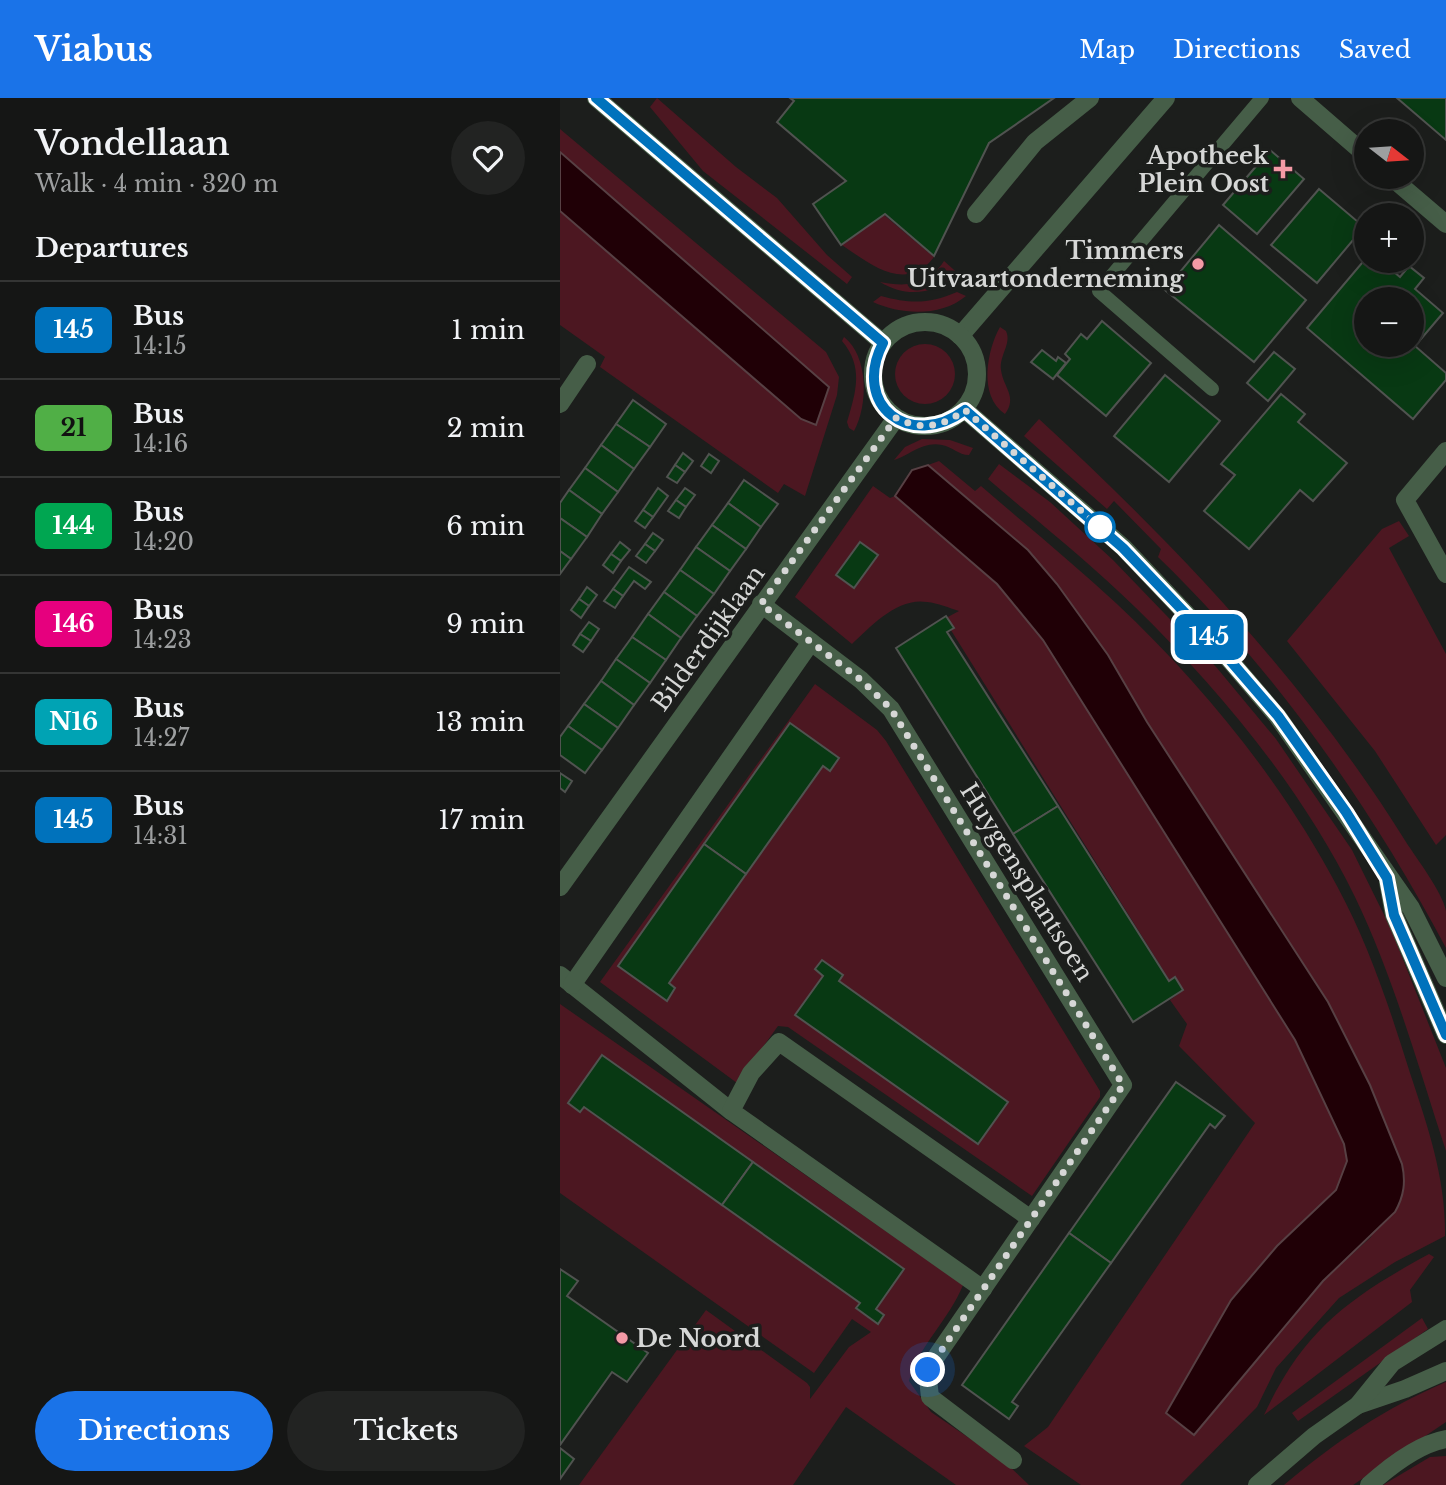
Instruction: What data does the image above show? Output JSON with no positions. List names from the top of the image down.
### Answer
{
  "streets": {
    "street": ["Bilderdijklaan", "Huygensplantsoen"]
  },
  "crossings": [
    ["Bilderdijklaan", "Huygensplantsoen"]
  ],
  "places": {
    "health": ["Apotheek Plein Oost"],
    "other": ["Timmers Uitvaartonderneming", "De Noord"]
  },
  "lines": ["bus line 145"],
  "north": "right",
  "page": {
    "header": "Viabus",
    "nav": ["Map", "Directions", "Saved"],
    "heading": [
      ["Vondellaan", "Walk · 4 min · 320 m"],
      "Departures"
    ],
    "on_map": "145",
    "map_buttons": ["+", "−"],
    "list": [
      {
        "mark": "145",
        "name": "Bus",
        "note": "14:15",
        "value": "1 min"
      },
      {
        "mark": "21",
        "name": "Bus",
        "note": "14:16",
        "value": "2 min"
      },
      {
        "mark": "144",
        "name": "Bus",
        "note": "14:20",
        "value": "6 min"
      },
      {
        "mark": "146",
        "name": "Bus",
        "note": "14:23",
        "value": "9 min"
      },
      {
        "mark": "N16",
        "name": "Bus",
        "note": "14:27",
        "value": "13 min"
      },
      {
        "mark": "145",
        "name": "Bus",
        "note": "14:31",
        "value": "17 min"
      }
    ],
    "buttons": ["Directions", "Tickets"]
  }
}
